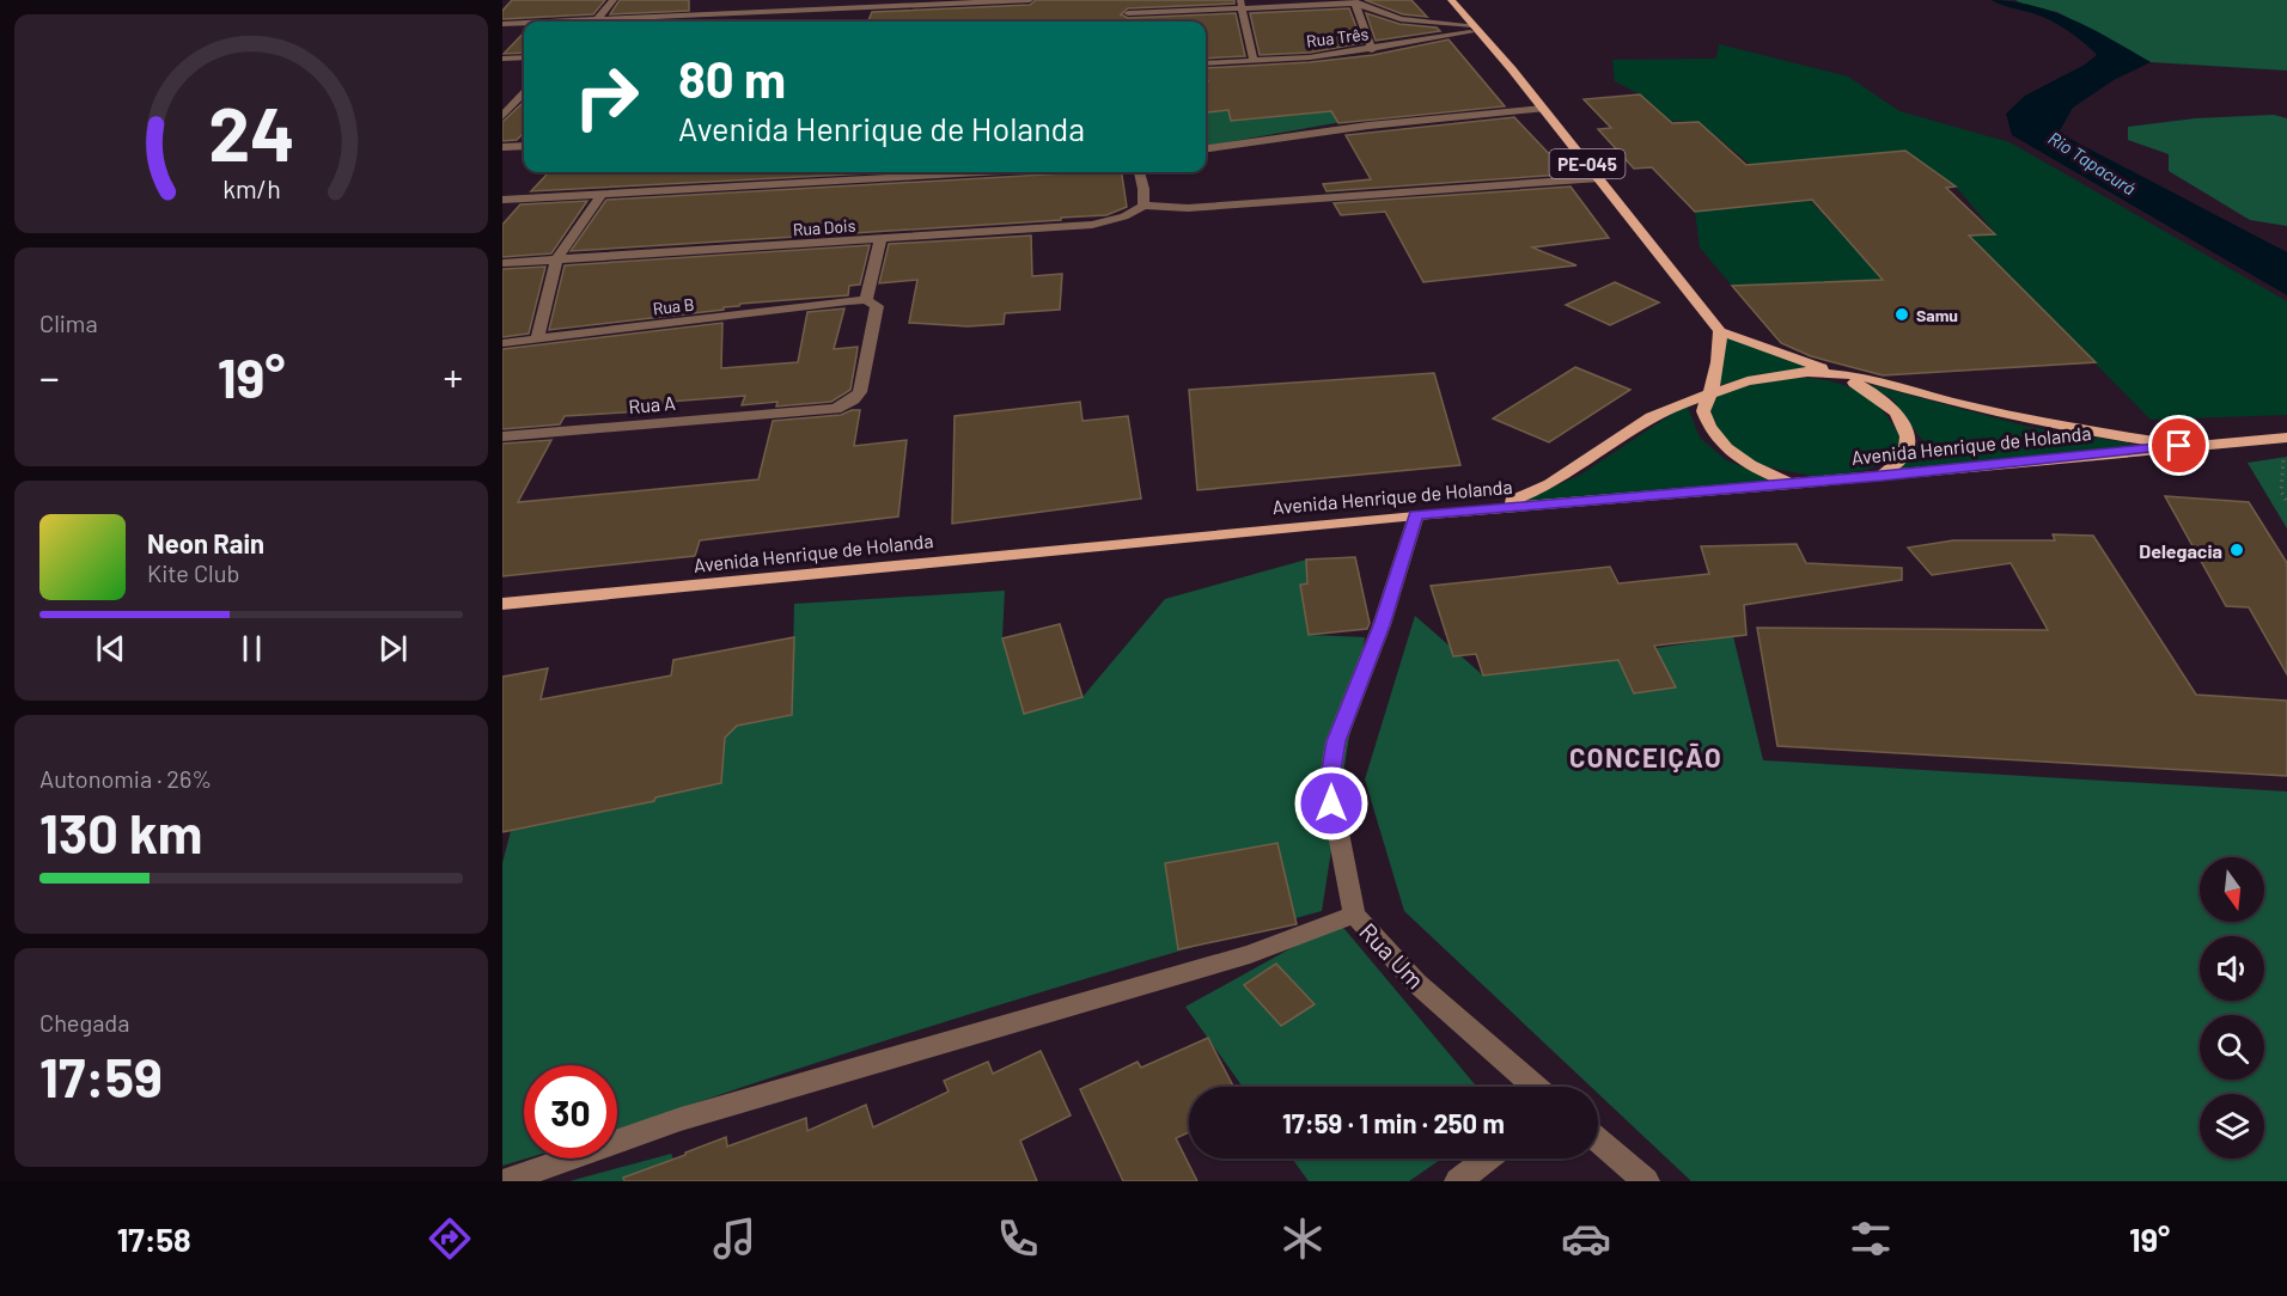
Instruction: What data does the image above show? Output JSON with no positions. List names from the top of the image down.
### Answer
{
  "streets": {
    "main road": ["PE-045", "Avenida Henrique de Holanda"],
    "street": [
      "Rua Três",
      "Rua Dois",
      "Rua B",
      "Rua A",
      "Rua Um"
    ]
  },
  "crossings": [
    ["Rua Três", "PE-045"],
    ["Rua B", "Rua A"],
    ["Avenida Henrique de Holanda", "Rua Um"]
  ],
  "districts": ["CONCEIÇÃO"],
  "water": ["Rio Tapacurá"],
  "places": ["Samu", "Delegacia"],
  "north": "bottom",
  "page": {
    "turn": ["80 m", "Avenida Henrique de Holanda"],
    "tile": [
      "Clima",
      ["Autonomia · 26%", "130 km"],
      ["Chegada", "17:59"]
    ],
    "heat": ["−", "19°", "+"],
    "song": ["Neon Rain", "Kite Club"],
    "limit": "30",
    "trip": "17:59 · 1 min · 250 m",
    "tabs": ["17:58", "19°"],
    "gauge": ["24", "km/h"]
  }
}
